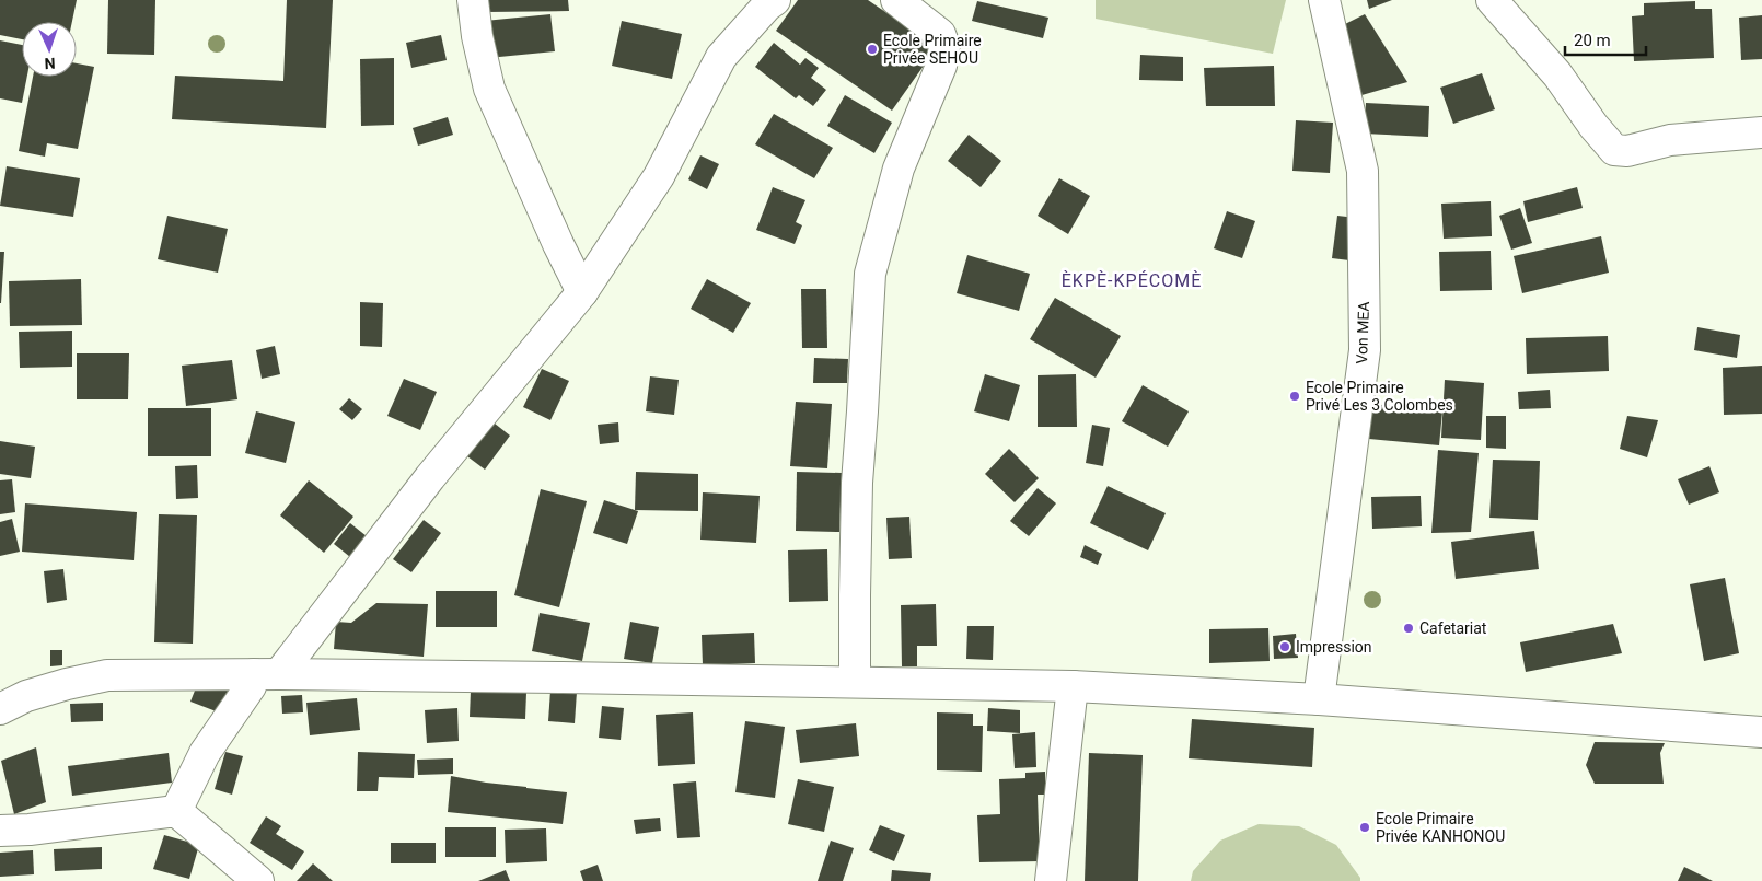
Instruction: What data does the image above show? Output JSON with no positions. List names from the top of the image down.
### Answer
{
  "streets": {
    "street": ["Von MEA"]
  },
  "districts": ["ÈKPÈ-KPÉCOMÈ"],
  "places": [
    "Ecole Primaire Privée SEHOU",
    "Ecole Primaire Privé Les 3 Colombes",
    "Cafetariat",
    "Impression",
    "Ecole Primaire Privée KANHONOU"
  ],
  "scale_bar": "20 m",
  "north": "bottom"
}
